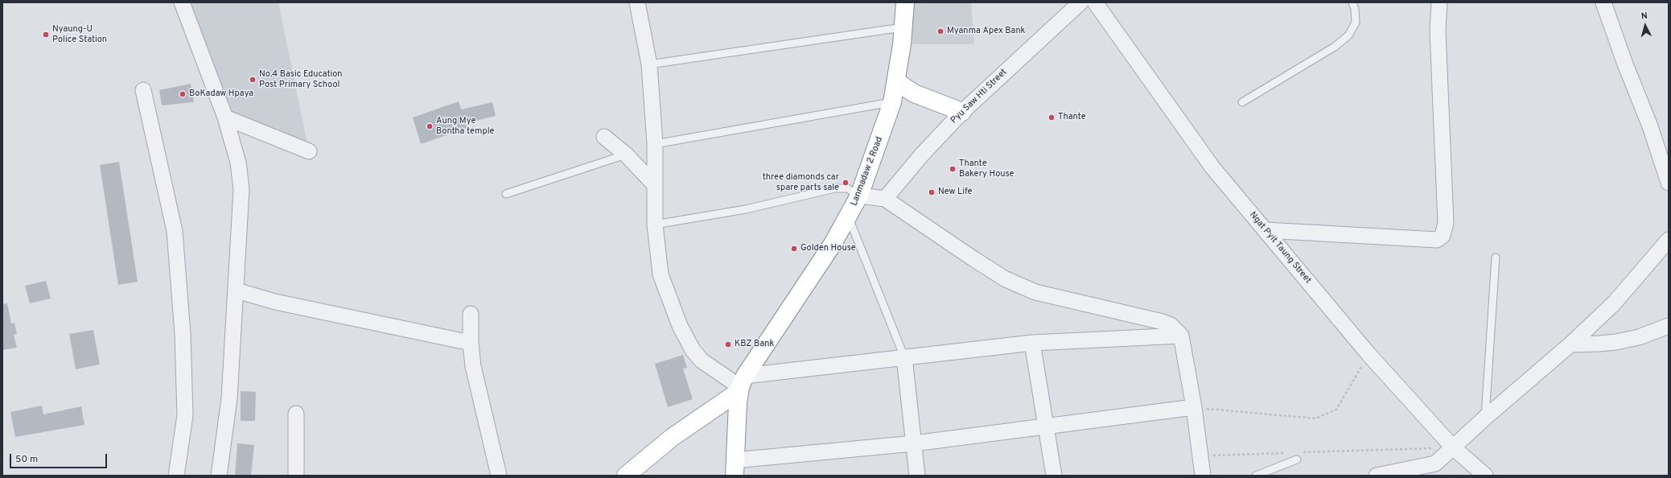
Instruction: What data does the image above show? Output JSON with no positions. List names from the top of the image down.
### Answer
{
  "streets": {
    "main road": ["Lanmadaw 2 Road"],
    "street": ["Pyu Saw Hti Street", "Ngat Pyit Taung Street"]
  },
  "places": [
    "Myanma Apex Bank",
    "Nyaung-U Police Station",
    "No.4 Basic Education Post Primary School",
    "BoKadaw Hpaya",
    "Thante",
    "Aung Mye Bontha temple",
    "Thante Bakery House",
    "three diamonds car spare parts sale",
    "New Life",
    "Golden House",
    "KBZ Bank"
  ],
  "scale_bar": "50 m",
  "north": "top"
}
